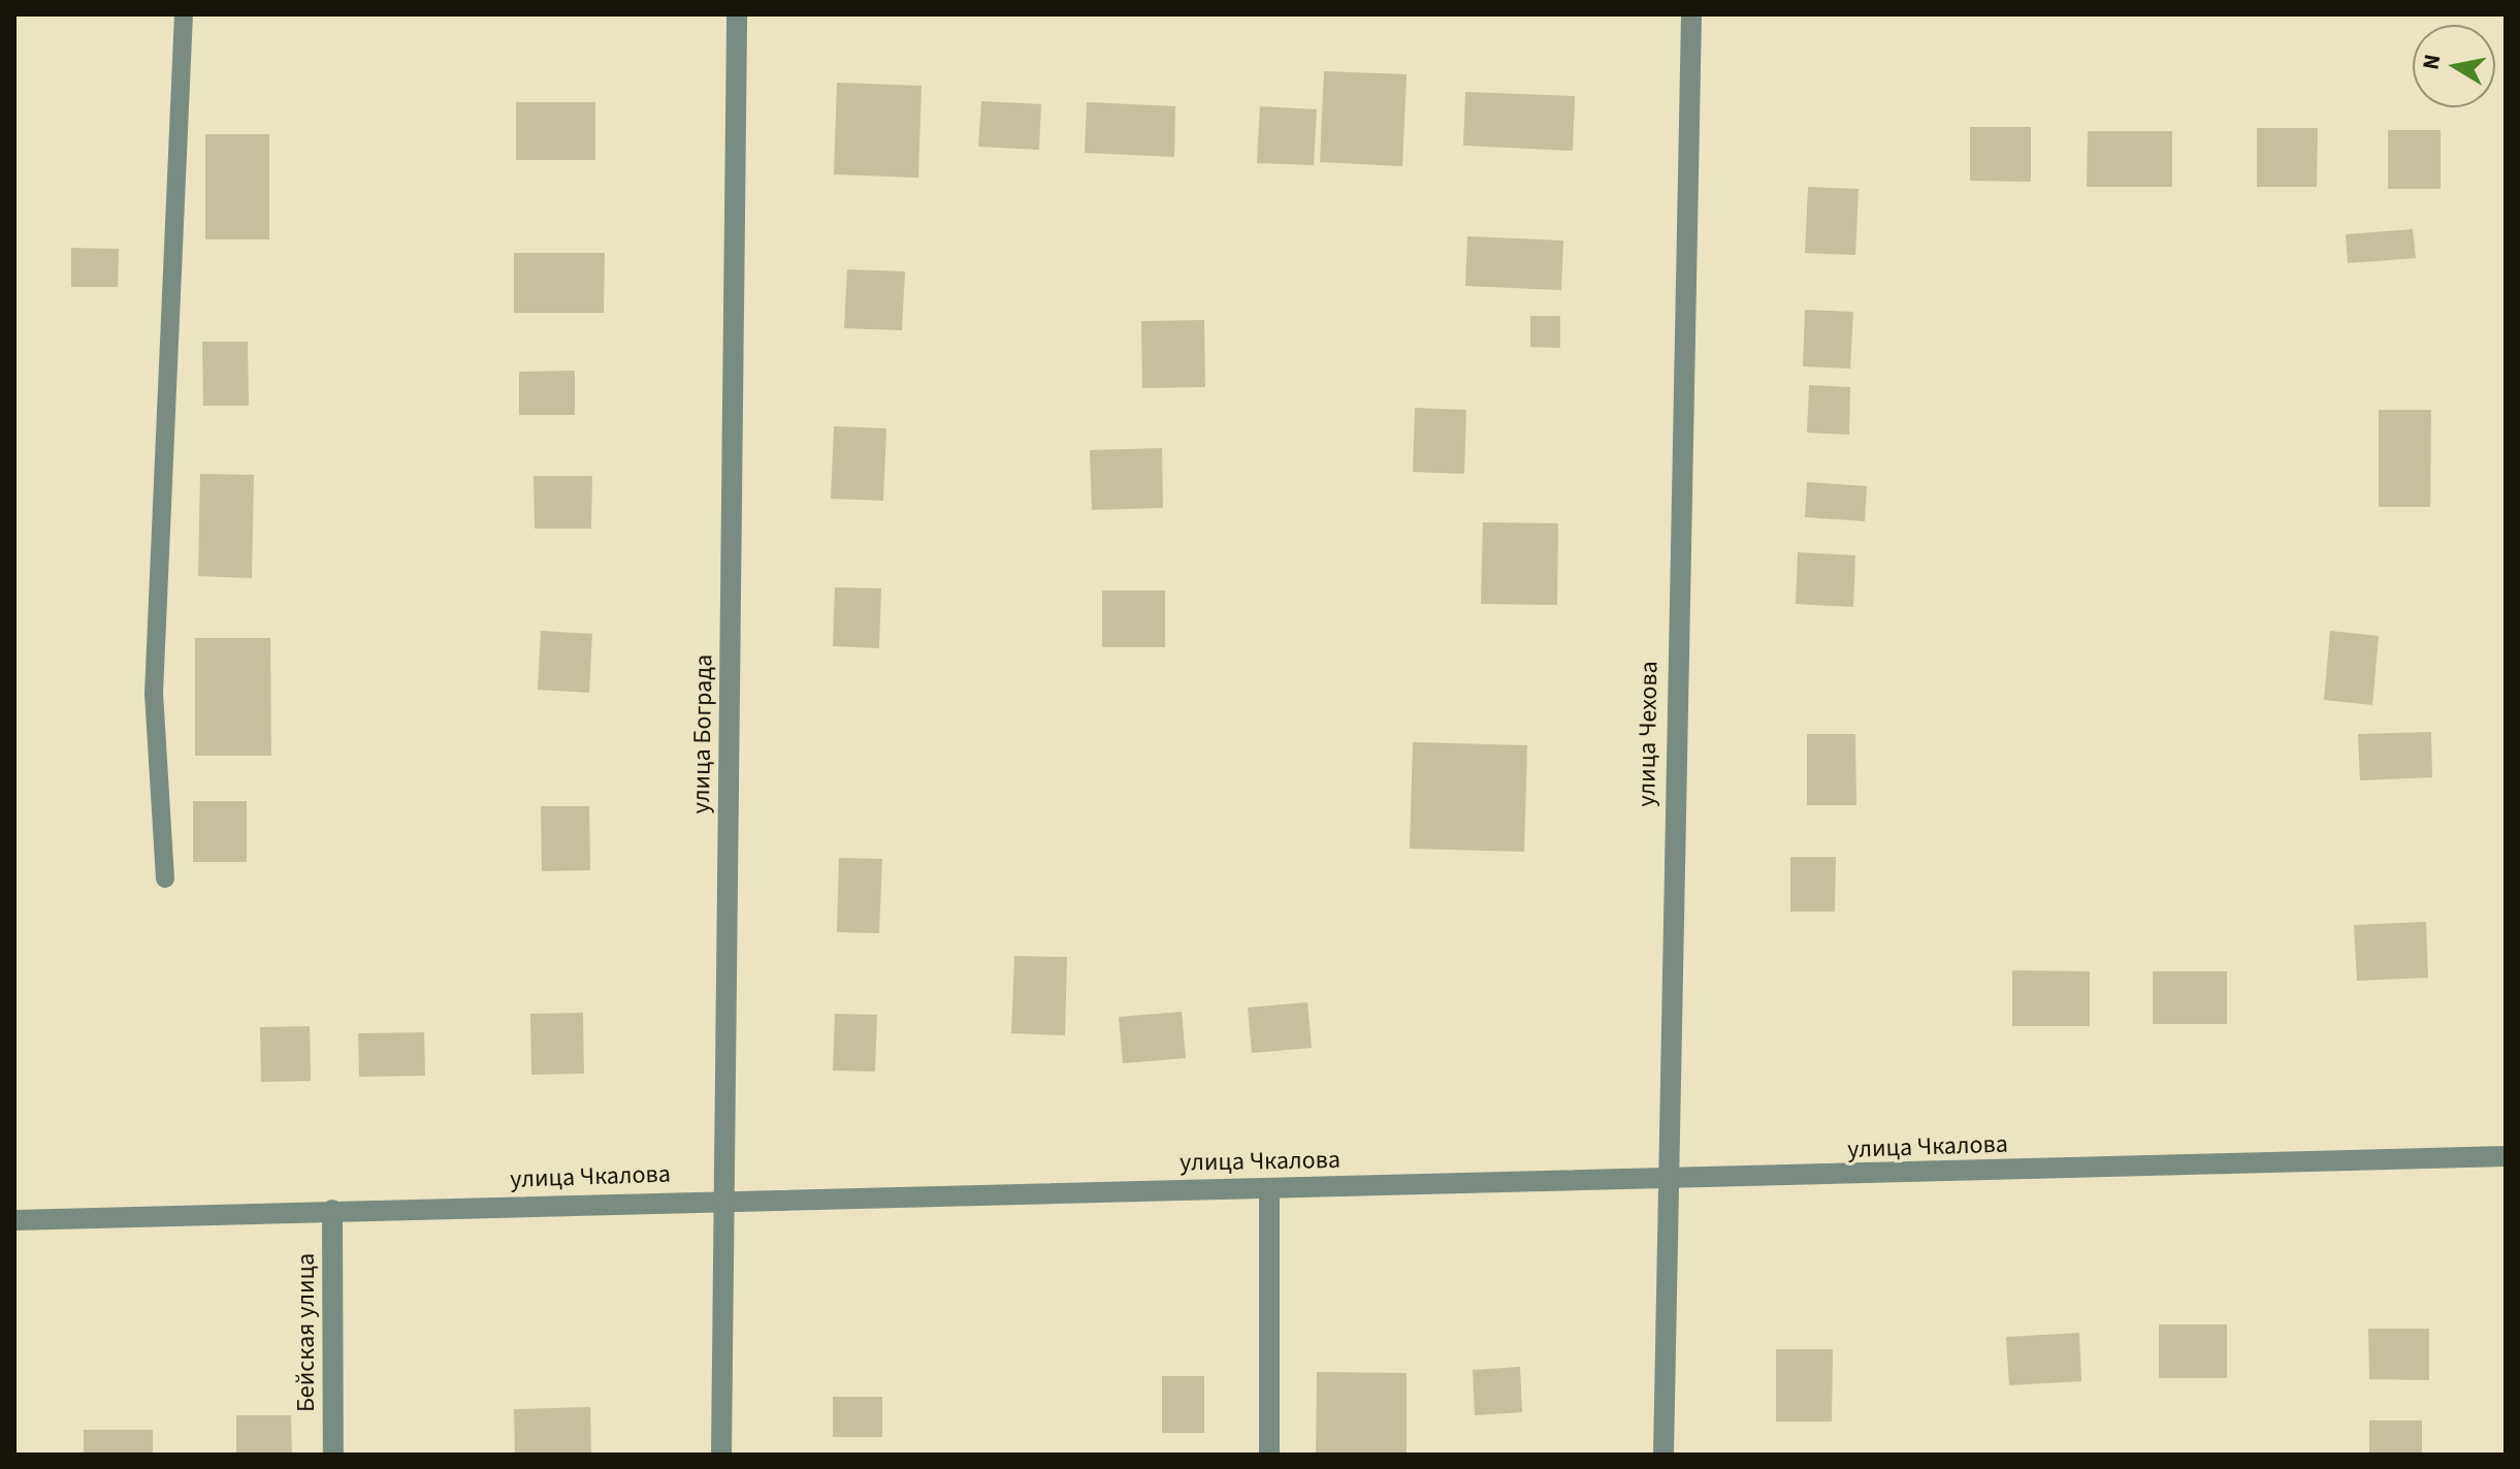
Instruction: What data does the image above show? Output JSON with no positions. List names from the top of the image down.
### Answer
{
  "streets": {
    "street": [
      "улица Бограда",
      "улица Чехова",
      "улица Чкалова",
      "Бейская улица"
    ]
  },
  "crossings": [
    ["улица Бограда", "улица Чкалова"],
    ["улица Чехова", "улица Чкалова"],
    ["улица Чкалова", "Бейская улица"]
  ],
  "north": "left"
}
